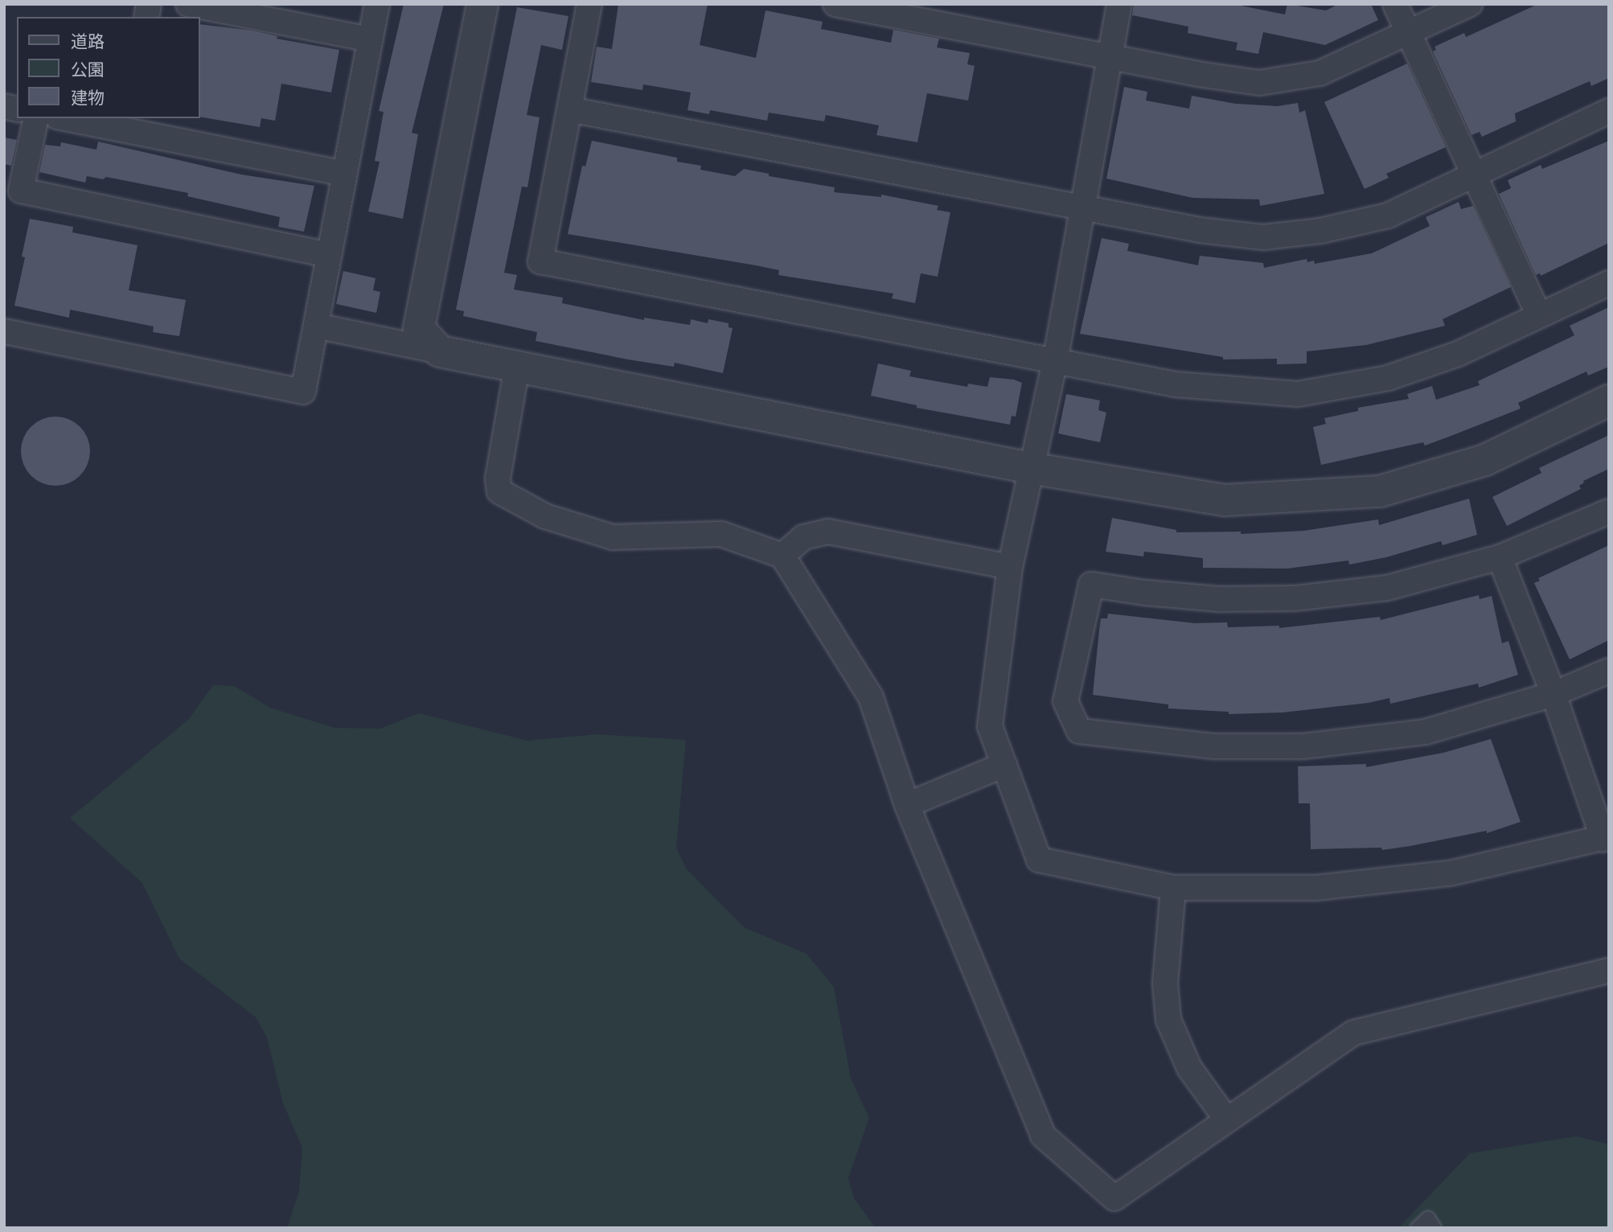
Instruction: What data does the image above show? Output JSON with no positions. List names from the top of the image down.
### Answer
{
  "legend": ["道路", "公園", "建物"]
}
